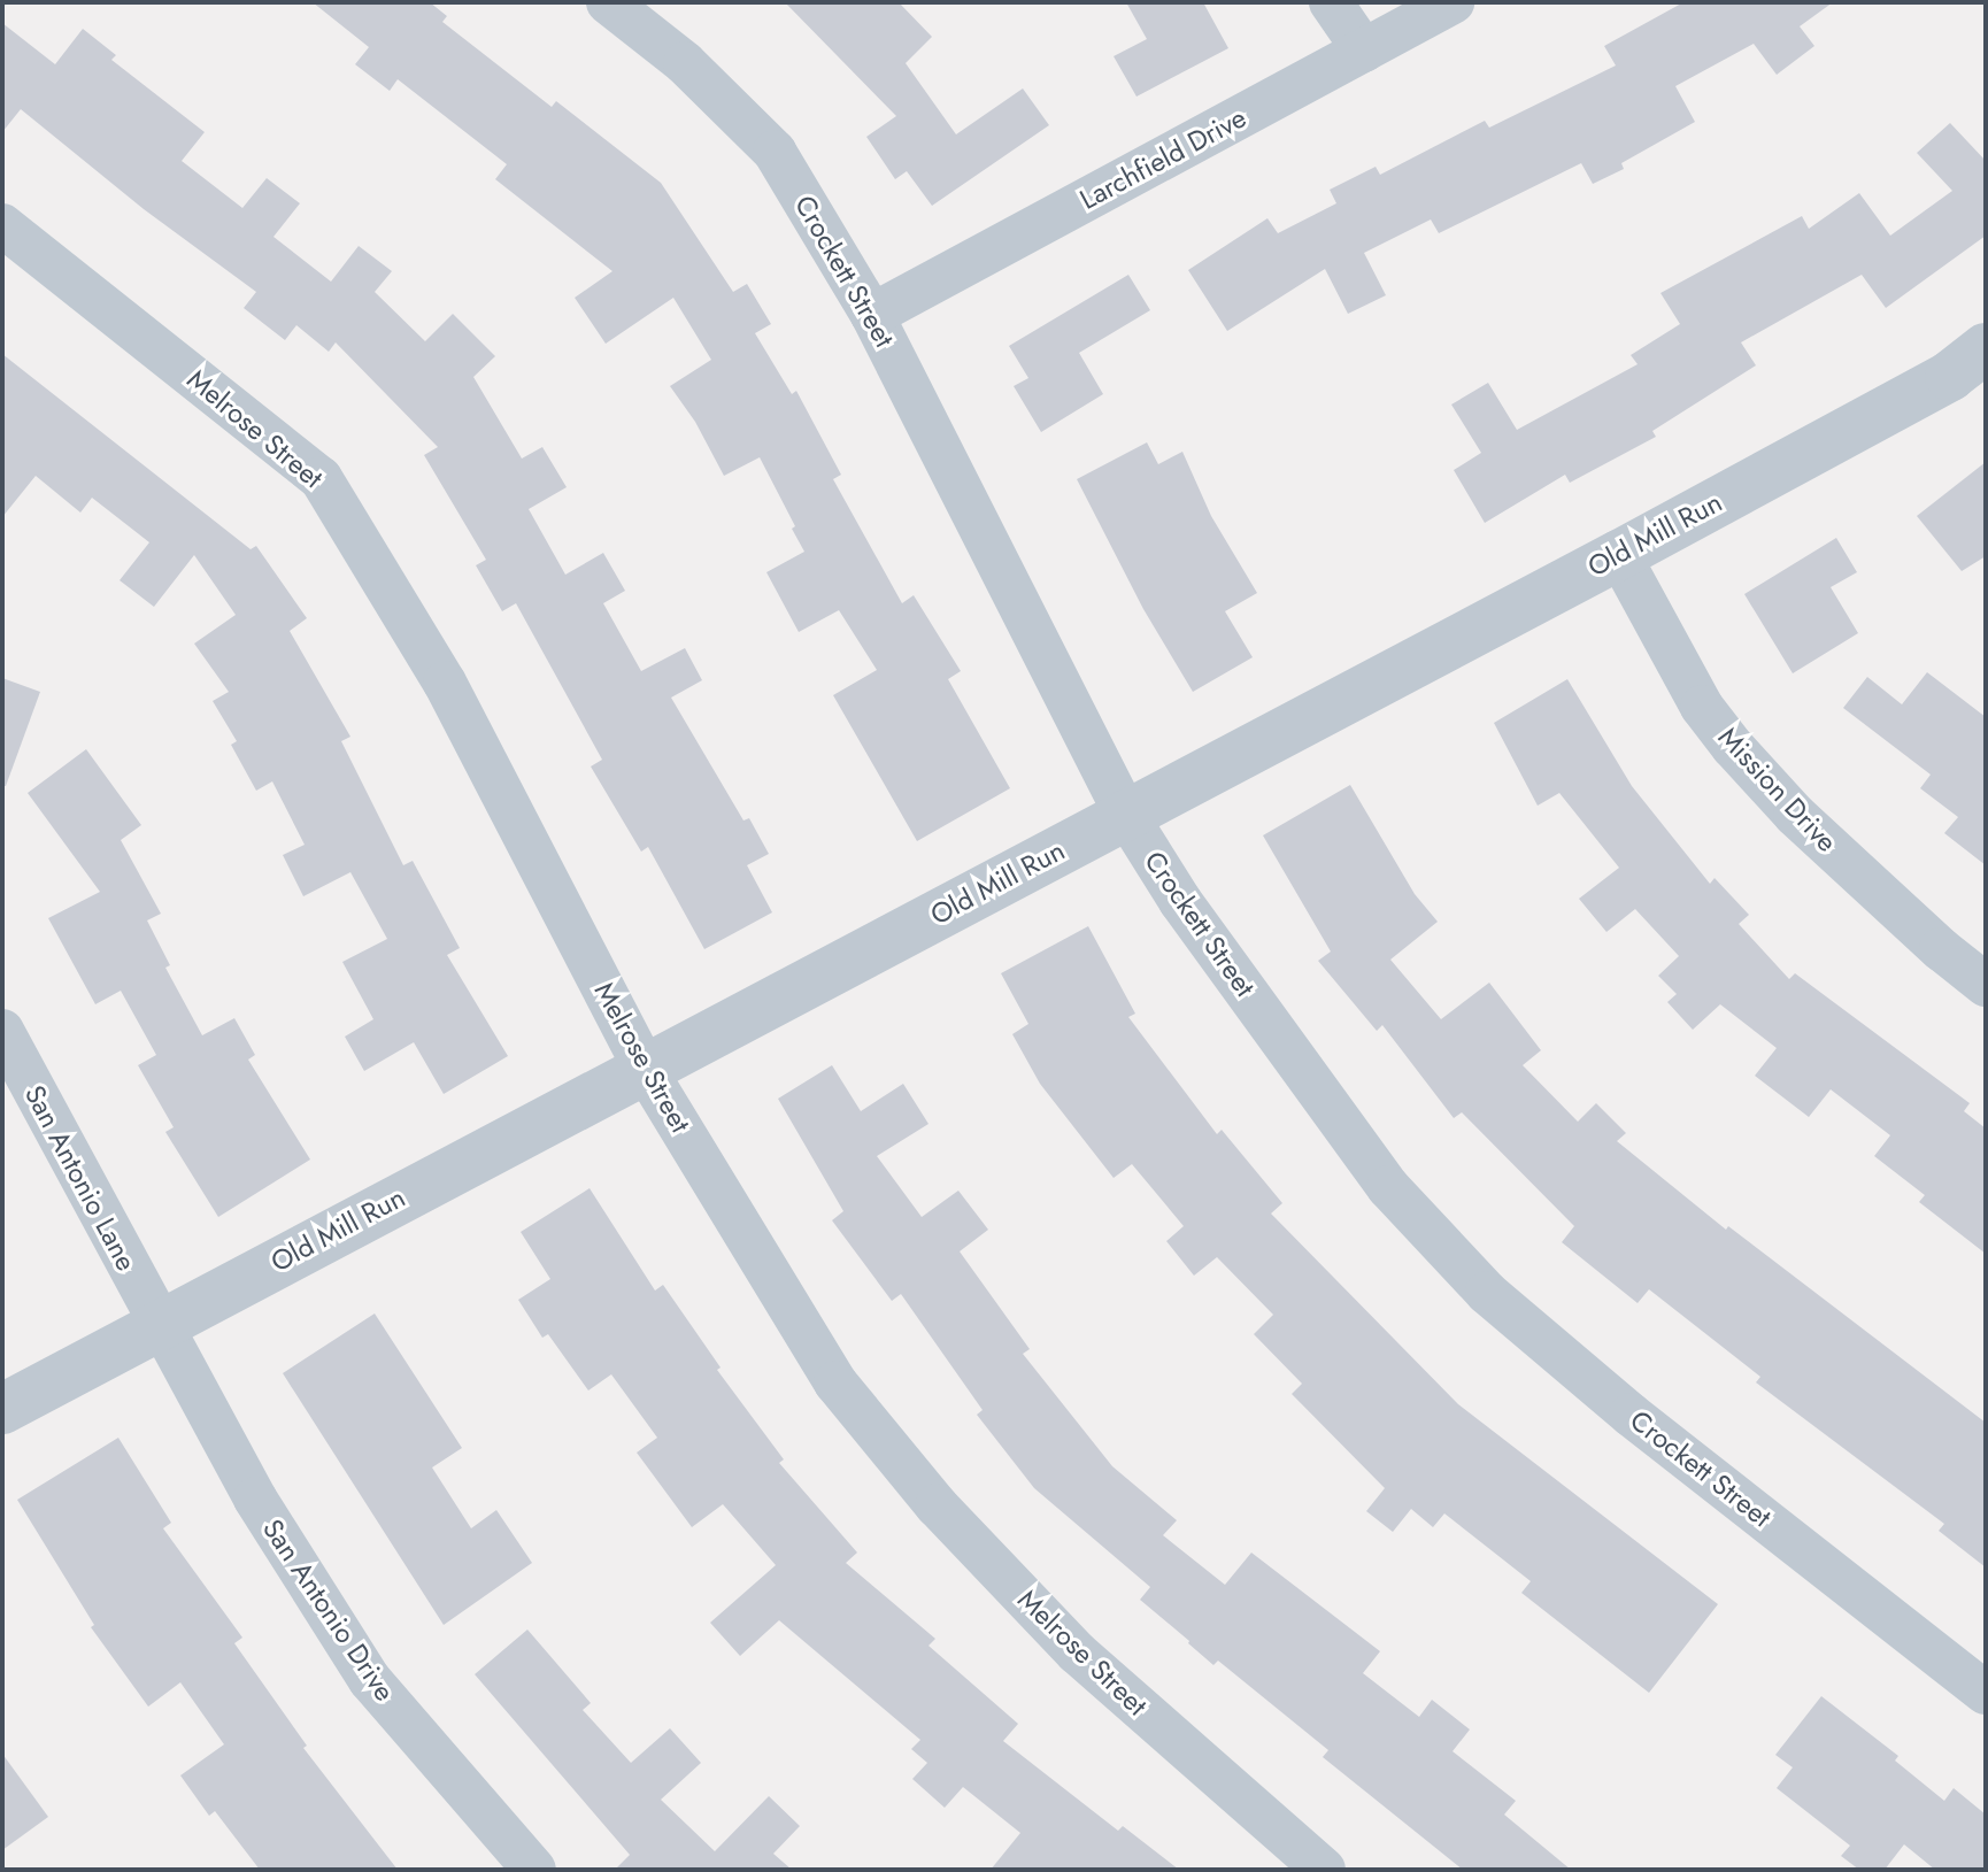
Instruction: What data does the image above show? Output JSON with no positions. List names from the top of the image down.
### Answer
{
  "streets": {
    "street": [
      "Larchfield Drive",
      "Crockett Street",
      "Melrose Street",
      "Old Mill Run",
      "Mission Drive",
      "San Antonio Lane",
      "San Antonio Drive"
    ]
  },
  "crossings": [
    ["Larchfield Drive", "Crockett Street"],
    ["Crockett Street", "Old Mill Run"],
    ["Melrose Street", "Old Mill Run"],
    ["Old Mill Run", "Mission Drive"],
    ["Old Mill Run", "San Antonio Lane"],
    ["Old Mill Run", "San Antonio Drive"],
    ["San Antonio Lane", "San Antonio Drive"]
  ]
}
